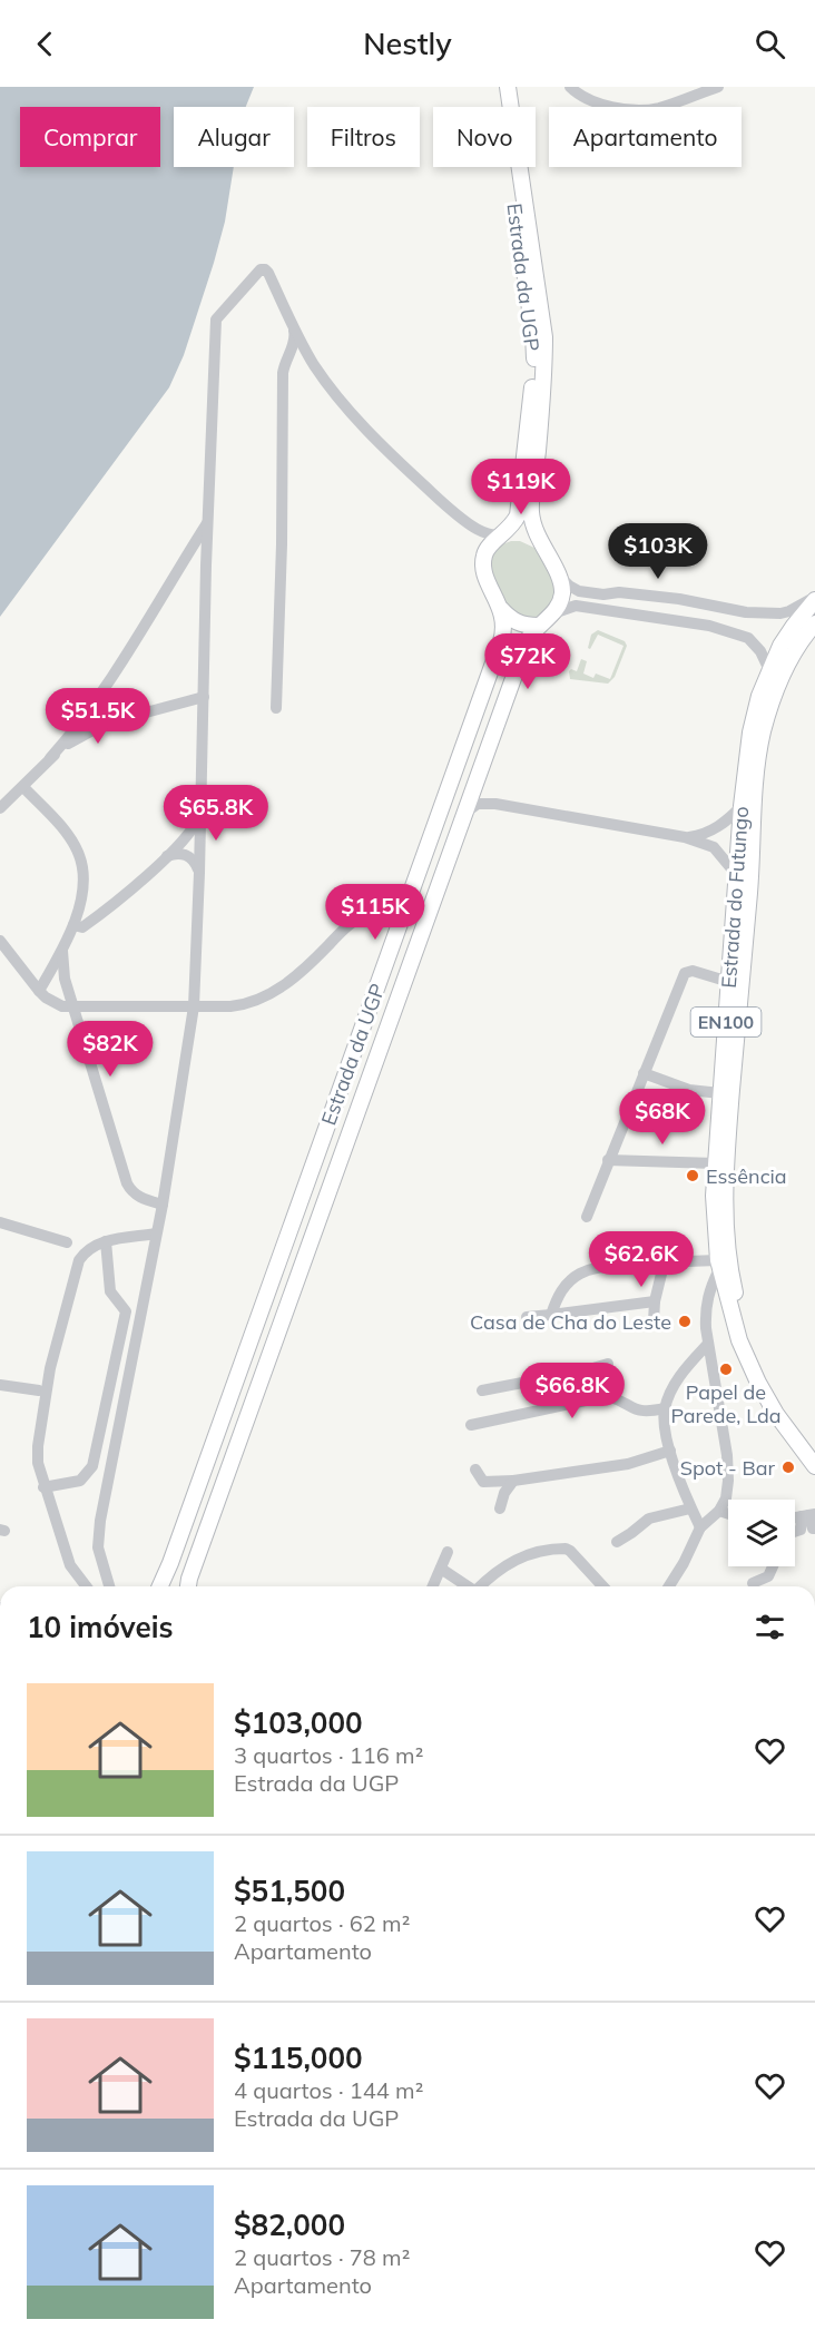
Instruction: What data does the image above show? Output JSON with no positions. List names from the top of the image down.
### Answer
{
  "streets": {
    "main road": ["Estrada da UGP", "Estrada do Futungo", "EN100"]
  },
  "places": [
    "Essência",
    "Casa de Cha do Leste",
    "Papel de Parede, Lda",
    "Spot - Bar"
  ],
  "page": {
    "header": "Nestly",
    "chip": [
      "Comprar",
      "Alugar",
      "Filtros",
      "Novo",
      "Apartamento"
    ],
    "price": [
      "$119K",
      "$103K",
      "$72K",
      "$51.5K",
      "$65.8K",
      "$115K",
      "$82K",
      "$68K",
      "$62.6K",
      "$66.8K"
    ],
    "heading": "10 imóveis",
    "list": [
      {
        "name": "$103,000",
        "note": "3 quartos · 116 m² · Estrada da UGP"
      },
      {
        "name": "$51,500",
        "note": "2 quartos · 62 m² · Apartamento"
      },
      {
        "name": "$115,000",
        "note": "4 quartos · 144 m² · Estrada da UGP"
      },
      {
        "name": "$82,000",
        "note": "2 quartos · 78 m² · Apartamento"
      }
    ]
  }
}
